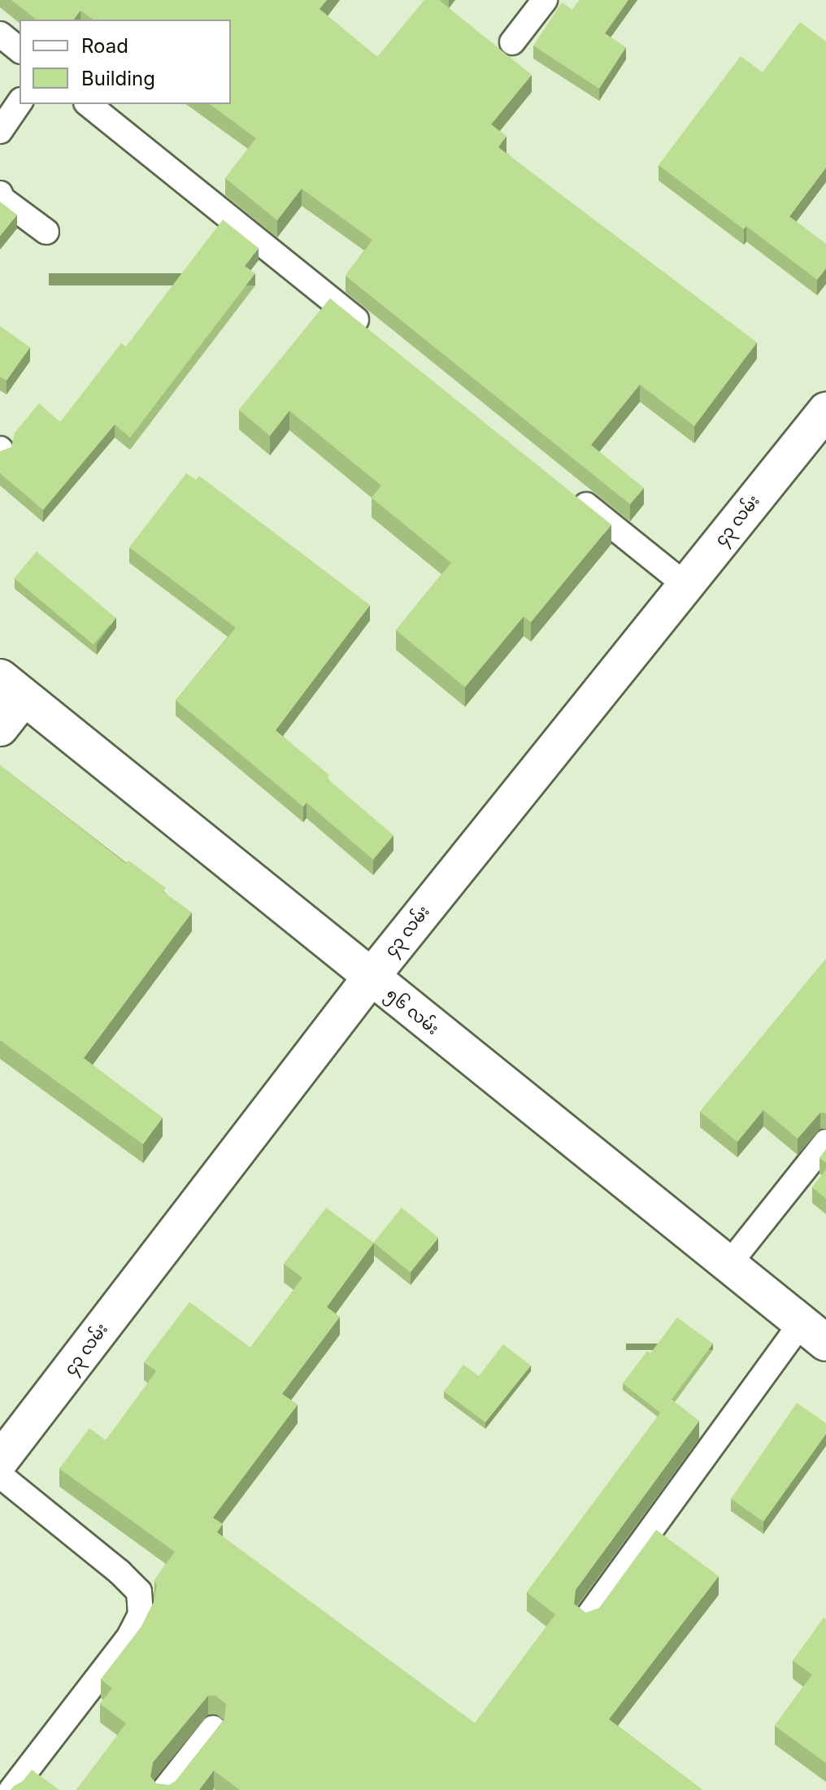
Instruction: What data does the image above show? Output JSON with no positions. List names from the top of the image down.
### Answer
{
  "streets": {
    "street": ["၄၃ လမ်း", "၅၆ လမ်း"]
  },
  "crossings": [
    ["၄၃ လမ်း", "၅၆ လမ်း"]
  ],
  "legend": ["Road", "Building"]
}
